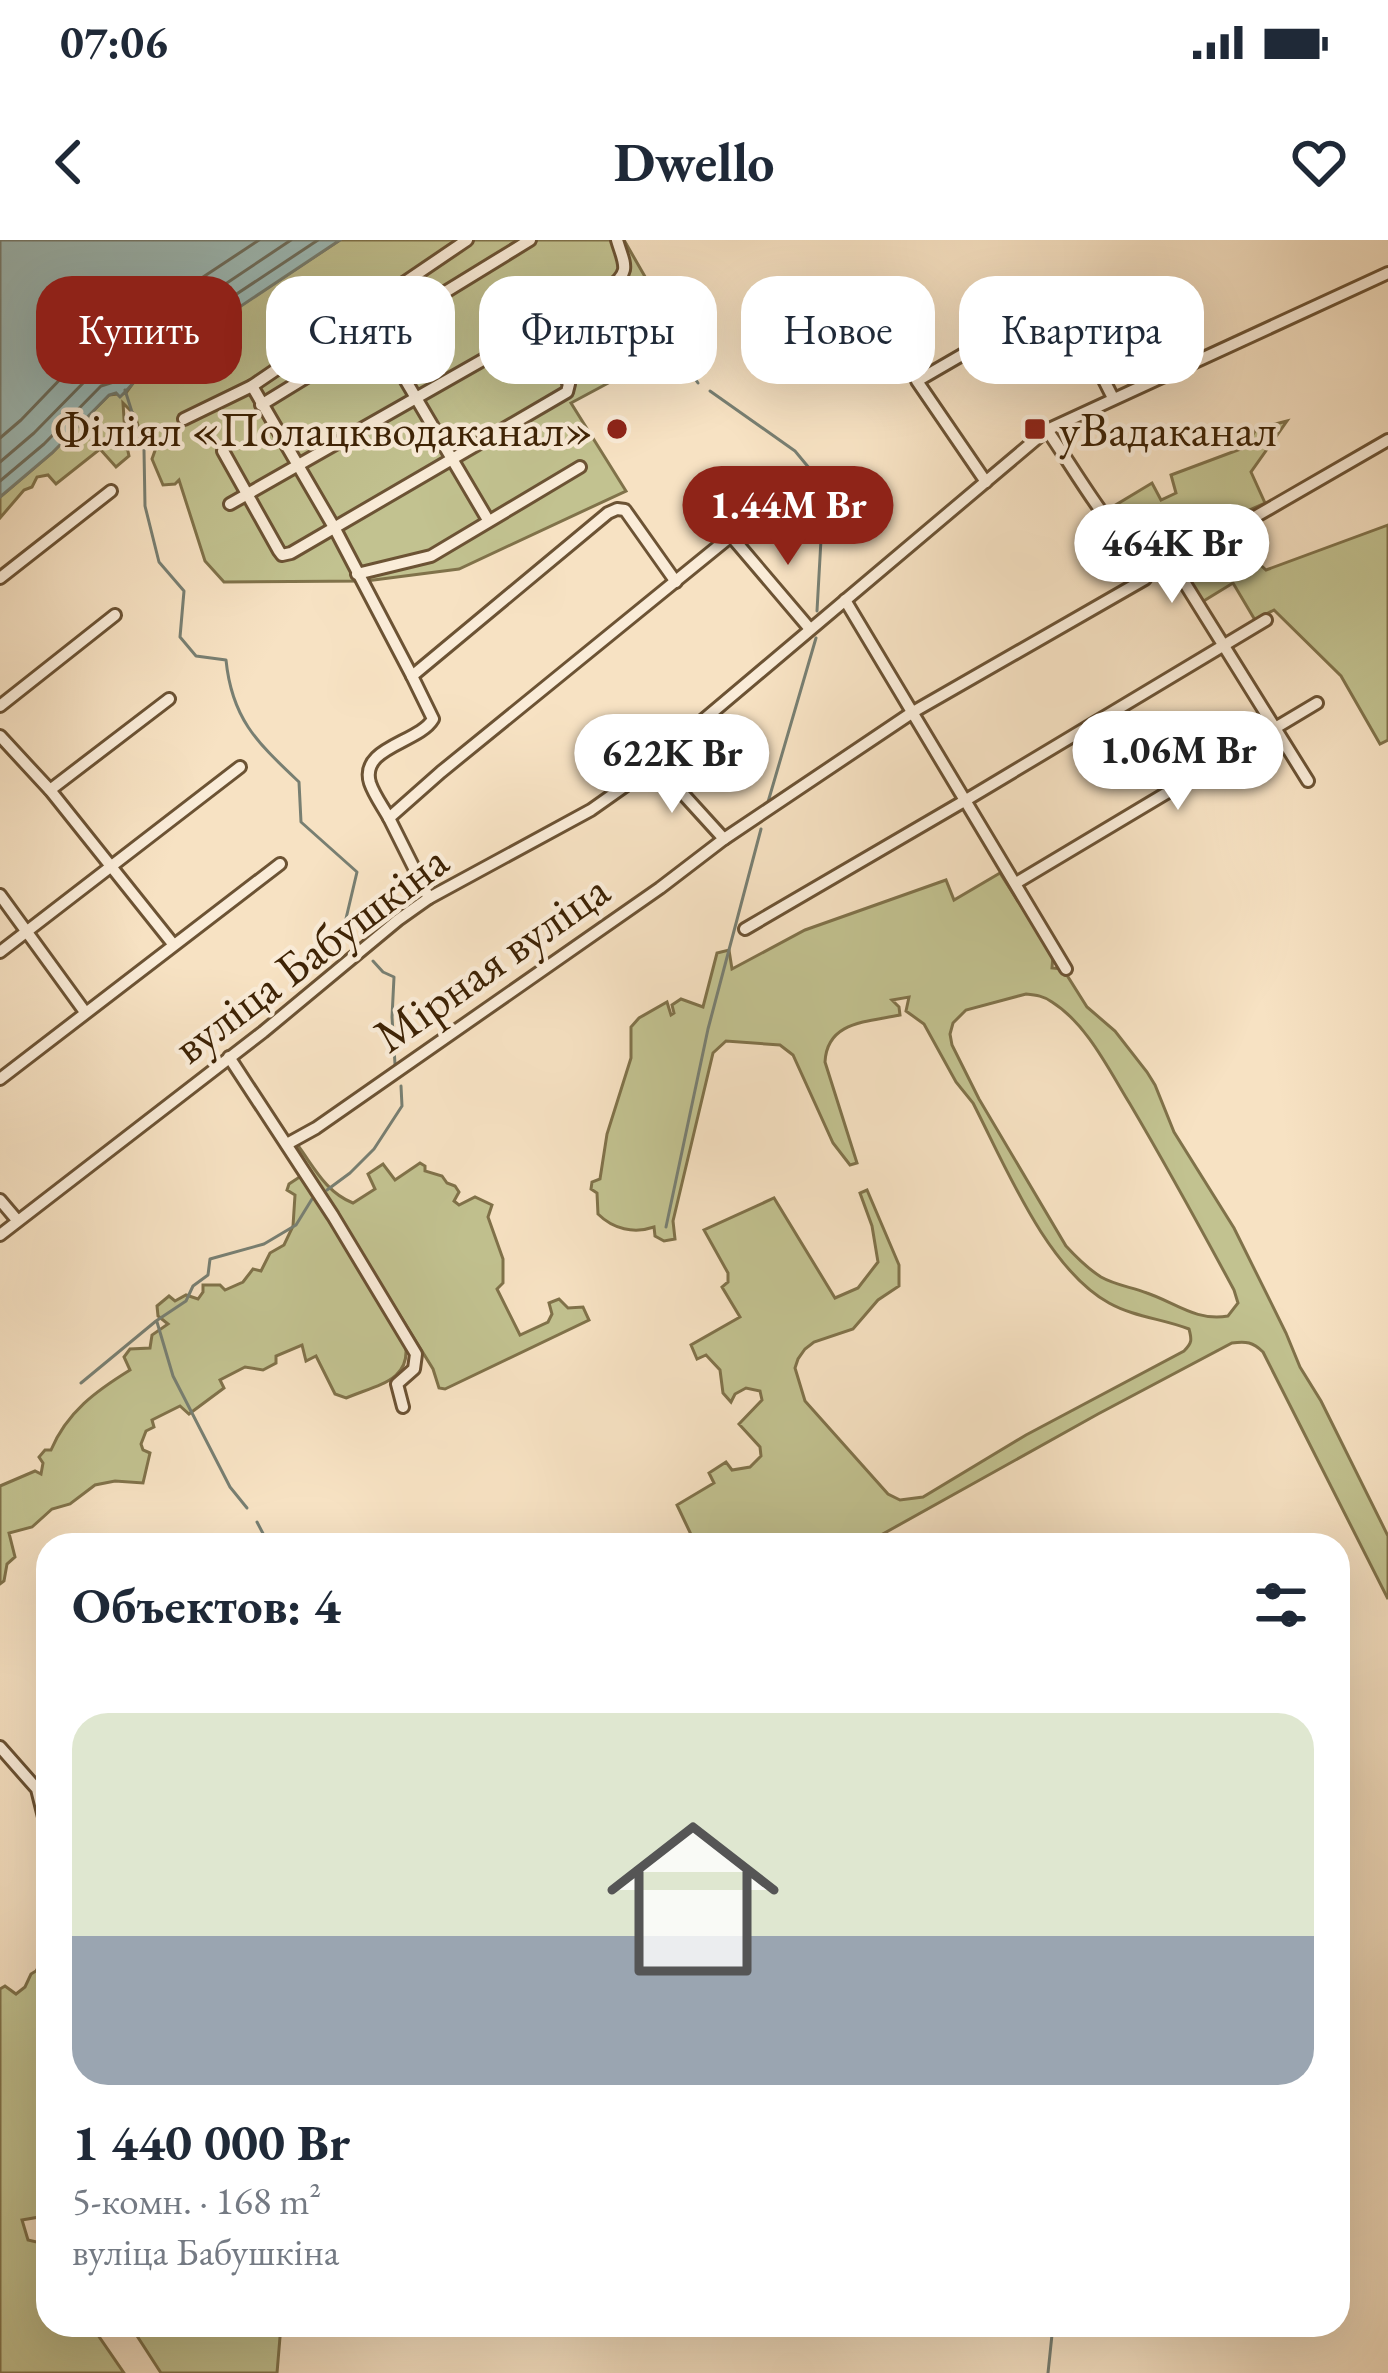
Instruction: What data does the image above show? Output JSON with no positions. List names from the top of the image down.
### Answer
{
  "streets": {
    "street": ["вуліца Бабушкіна", "Мірная вуліца"]
  },
  "places": {
    "other": ["Філіял «Полацкводаканал»"],
    "transit": ["уВадаканал"]
  },
  "page": {
    "status": "07:06",
    "header": "Dwello",
    "chip": [
      "Купить",
      "Снять",
      "Фильтры",
      "Новое",
      "Квартира"
    ],
    "price": [
      "1.44M Br",
      "464K Br",
      "1.06M Br",
      "622K Br"
    ],
    "heading": "Объектов: 4",
    "list": [
      {
        "name": "1 440 000 Br",
        "note": "5-комн. · 168 m² · вуліца Бабушкіна"
      }
    ]
  }
}
